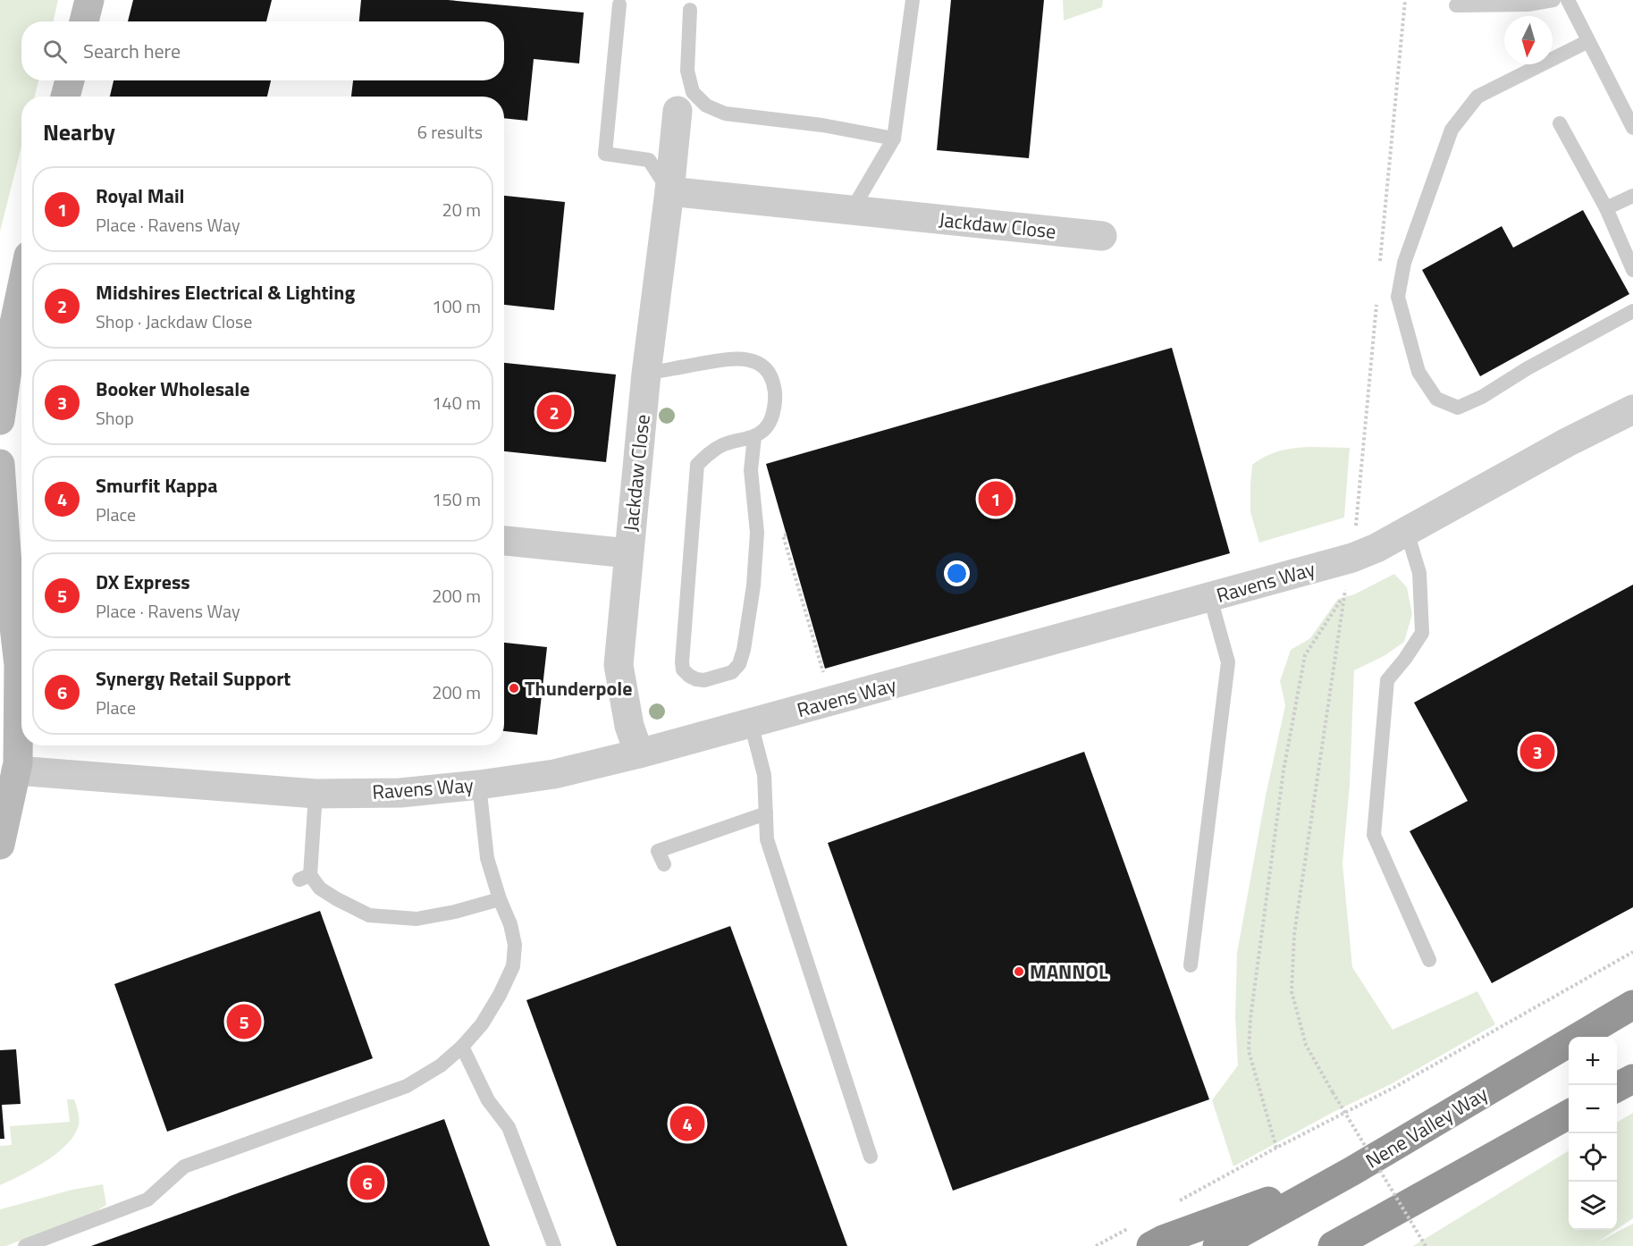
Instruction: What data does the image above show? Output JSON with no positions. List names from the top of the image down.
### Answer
{
  "streets": {
    "highway": ["Nene Valley Way"],
    "street": ["Jackdaw Close", "Ravens Way"]
  },
  "crossings": [
    ["Jackdaw Close", "Ravens Way"]
  ],
  "places": ["Thunderpole", "MANNOL"],
  "north": "bottom",
  "page": {
    "search": "Search here",
    "heading": ["Nearby", "6 results"],
    "list": [
      {
        "mark": "1",
        "name": "Royal Mail",
        "note": "Place · Ravens Way",
        "value": "20 m"
      },
      {
        "mark": "2",
        "name": "Midshires Electrical & Lighting",
        "note": "Shop · Jackdaw Close",
        "value": "100 m"
      },
      {
        "mark": "3",
        "name": "Booker Wholesale",
        "note": "Shop",
        "value": "140 m"
      },
      {
        "mark": "4",
        "name": "Smurfit Kappa",
        "note": "Place",
        "value": "150 m"
      },
      {
        "mark": "5",
        "name": "DX Express",
        "note": "Place · Ravens Way",
        "value": "200 m"
      },
      {
        "mark": "6",
        "name": "Synergy Retail Support",
        "note": "Place",
        "value": "200 m"
      }
    ],
    "pins": [
      "2",
      "1",
      "3",
      "5",
      "4",
      "6"
    ],
    "map_buttons": ["+", "−"]
  }
}
